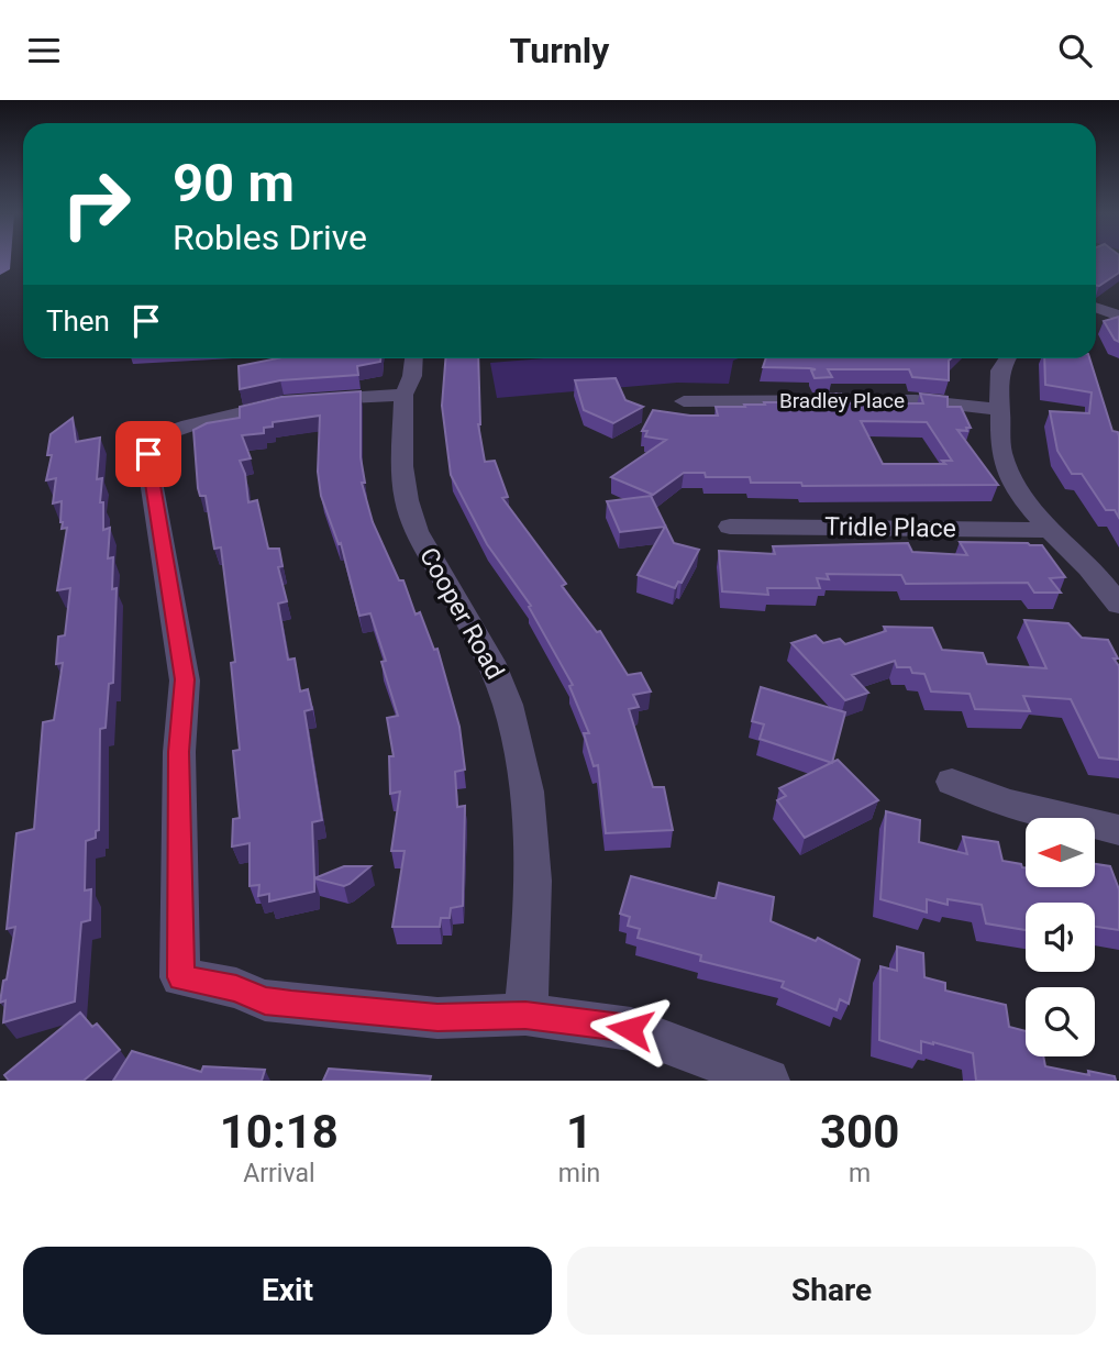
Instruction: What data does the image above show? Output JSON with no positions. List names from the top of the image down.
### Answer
{
  "streets": {
    "street": ["Bradley Place", "Tridle Place", "Cooper Road"]
  },
  "north": "left",
  "page": {
    "header": "Turnly",
    "turn": ["90 m", "Robles Drive"],
    "then": "Then",
    "eta": [
      "10:18",
      "Arrival",
      "1",
      "min",
      "300",
      "m"
    ],
    "buttons": ["Exit", "Share"]
  }
}
